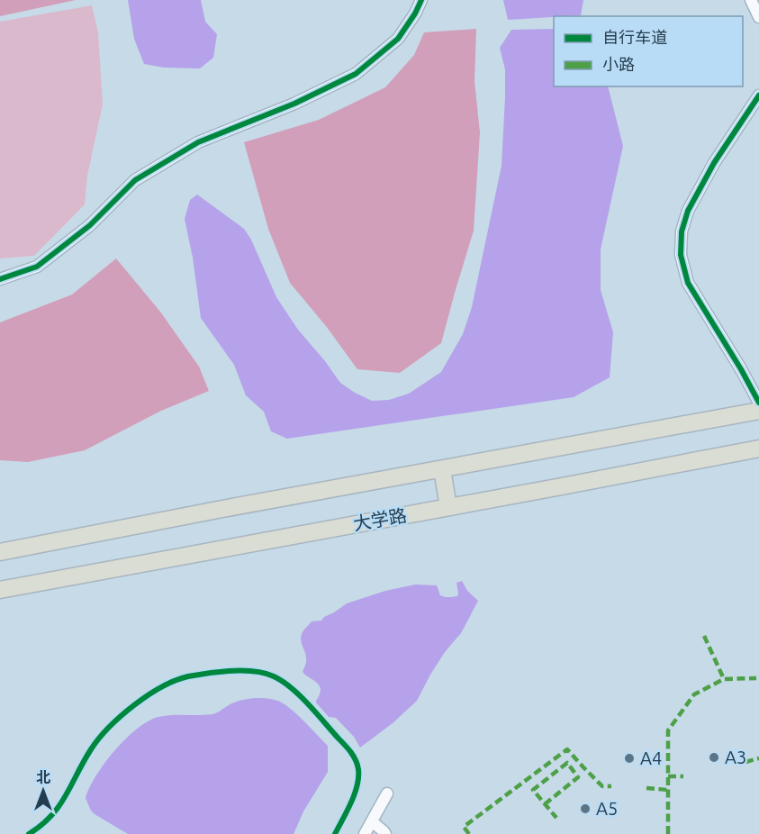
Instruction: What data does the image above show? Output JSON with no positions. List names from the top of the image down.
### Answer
{
  "streets": {
    "main road": ["大学路"]
  },
  "places": ["A3", "A4", "A5"],
  "legend": ["自行车道", "小路"],
  "north": "top"
}
